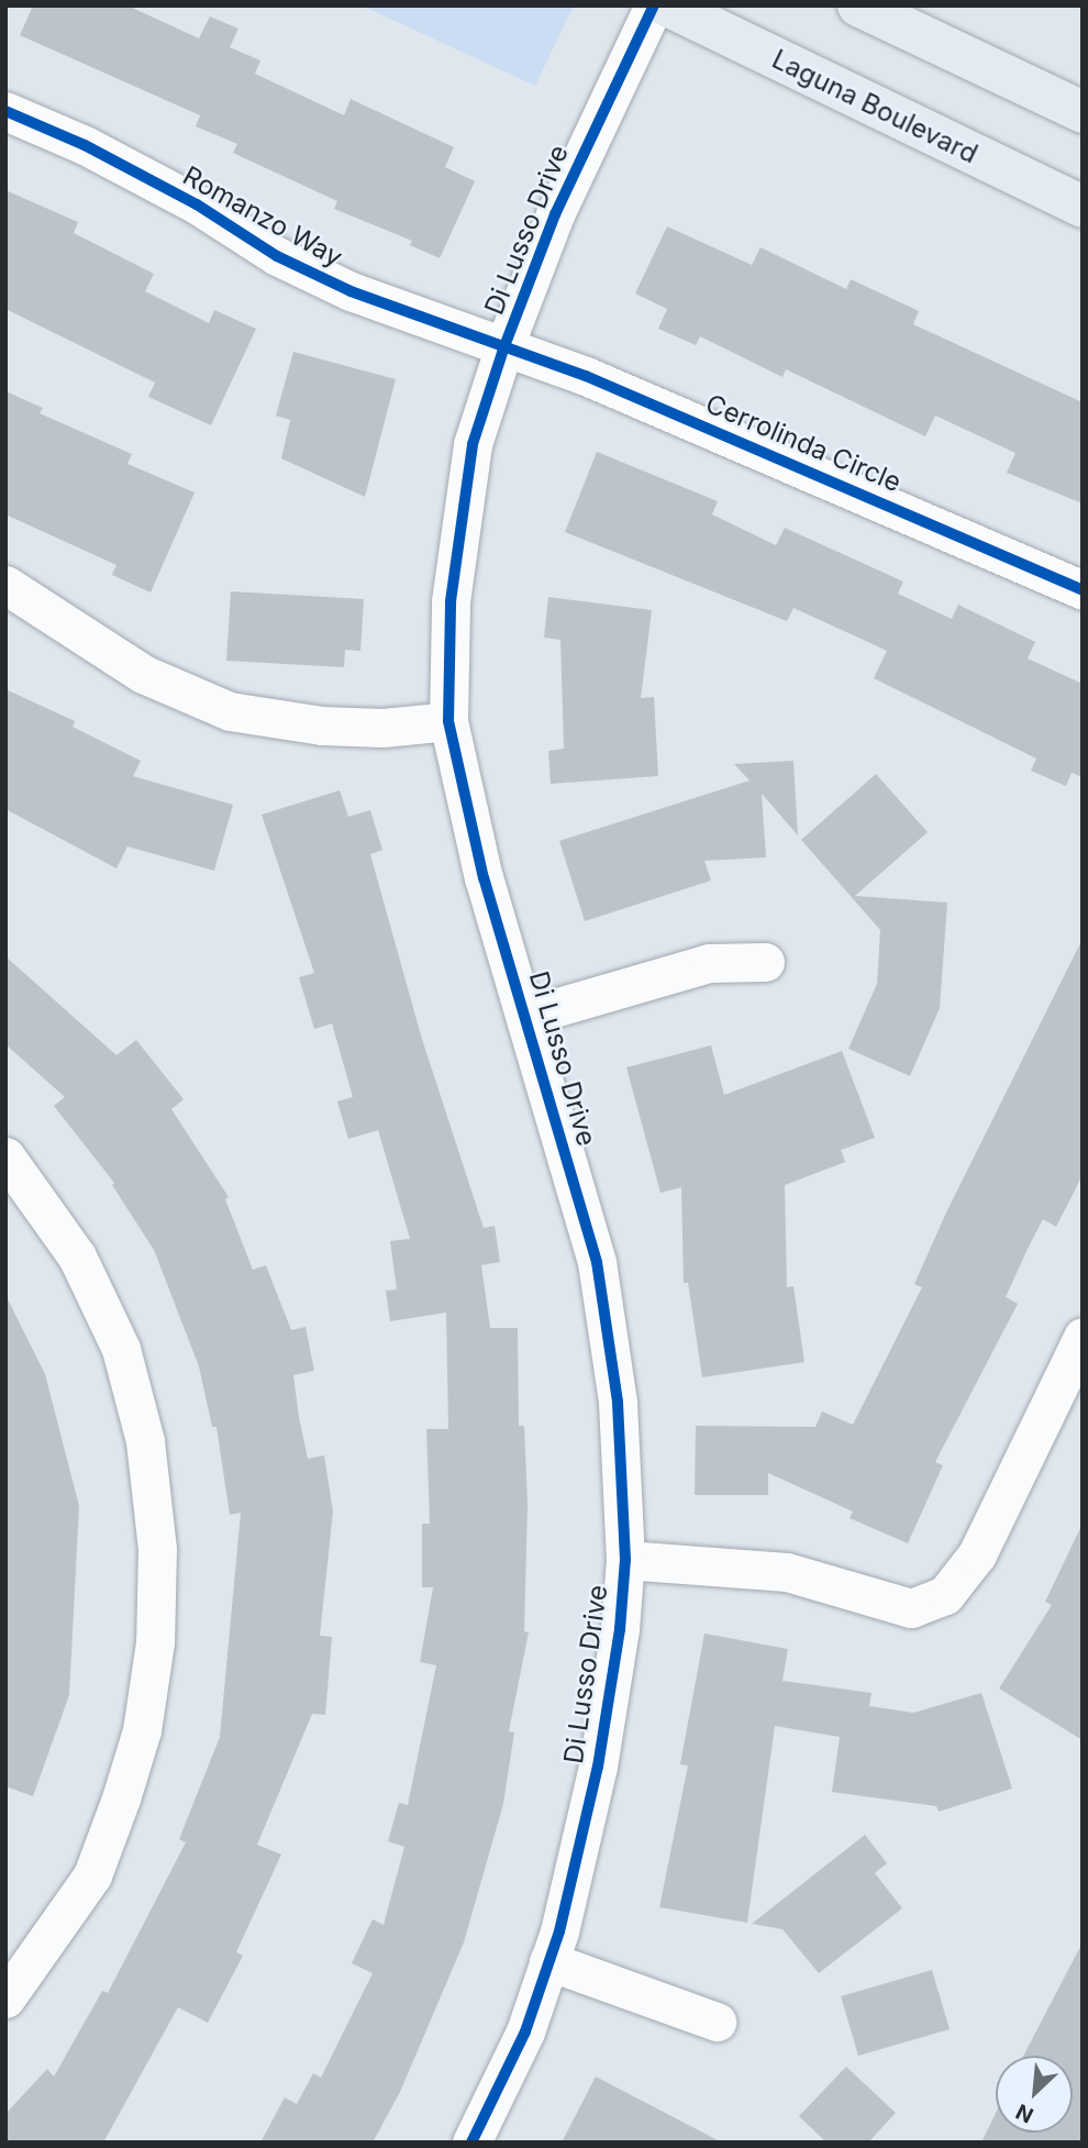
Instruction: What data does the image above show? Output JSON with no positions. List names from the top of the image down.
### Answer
{
  "streets": {
    "main road": ["Laguna Boulevard"],
    "street": ["Romanzo Way", "Di Lusso Drive", "Cerrolinda Circle"]
  },
  "crossings": [
    ["Romanzo Way", "Di Lusso Drive"],
    ["Romanzo Way", "Cerrolinda Circle"],
    ["Di Lusso Drive", "Cerrolinda Circle"]
  ],
  "north": "bottom left"
}
